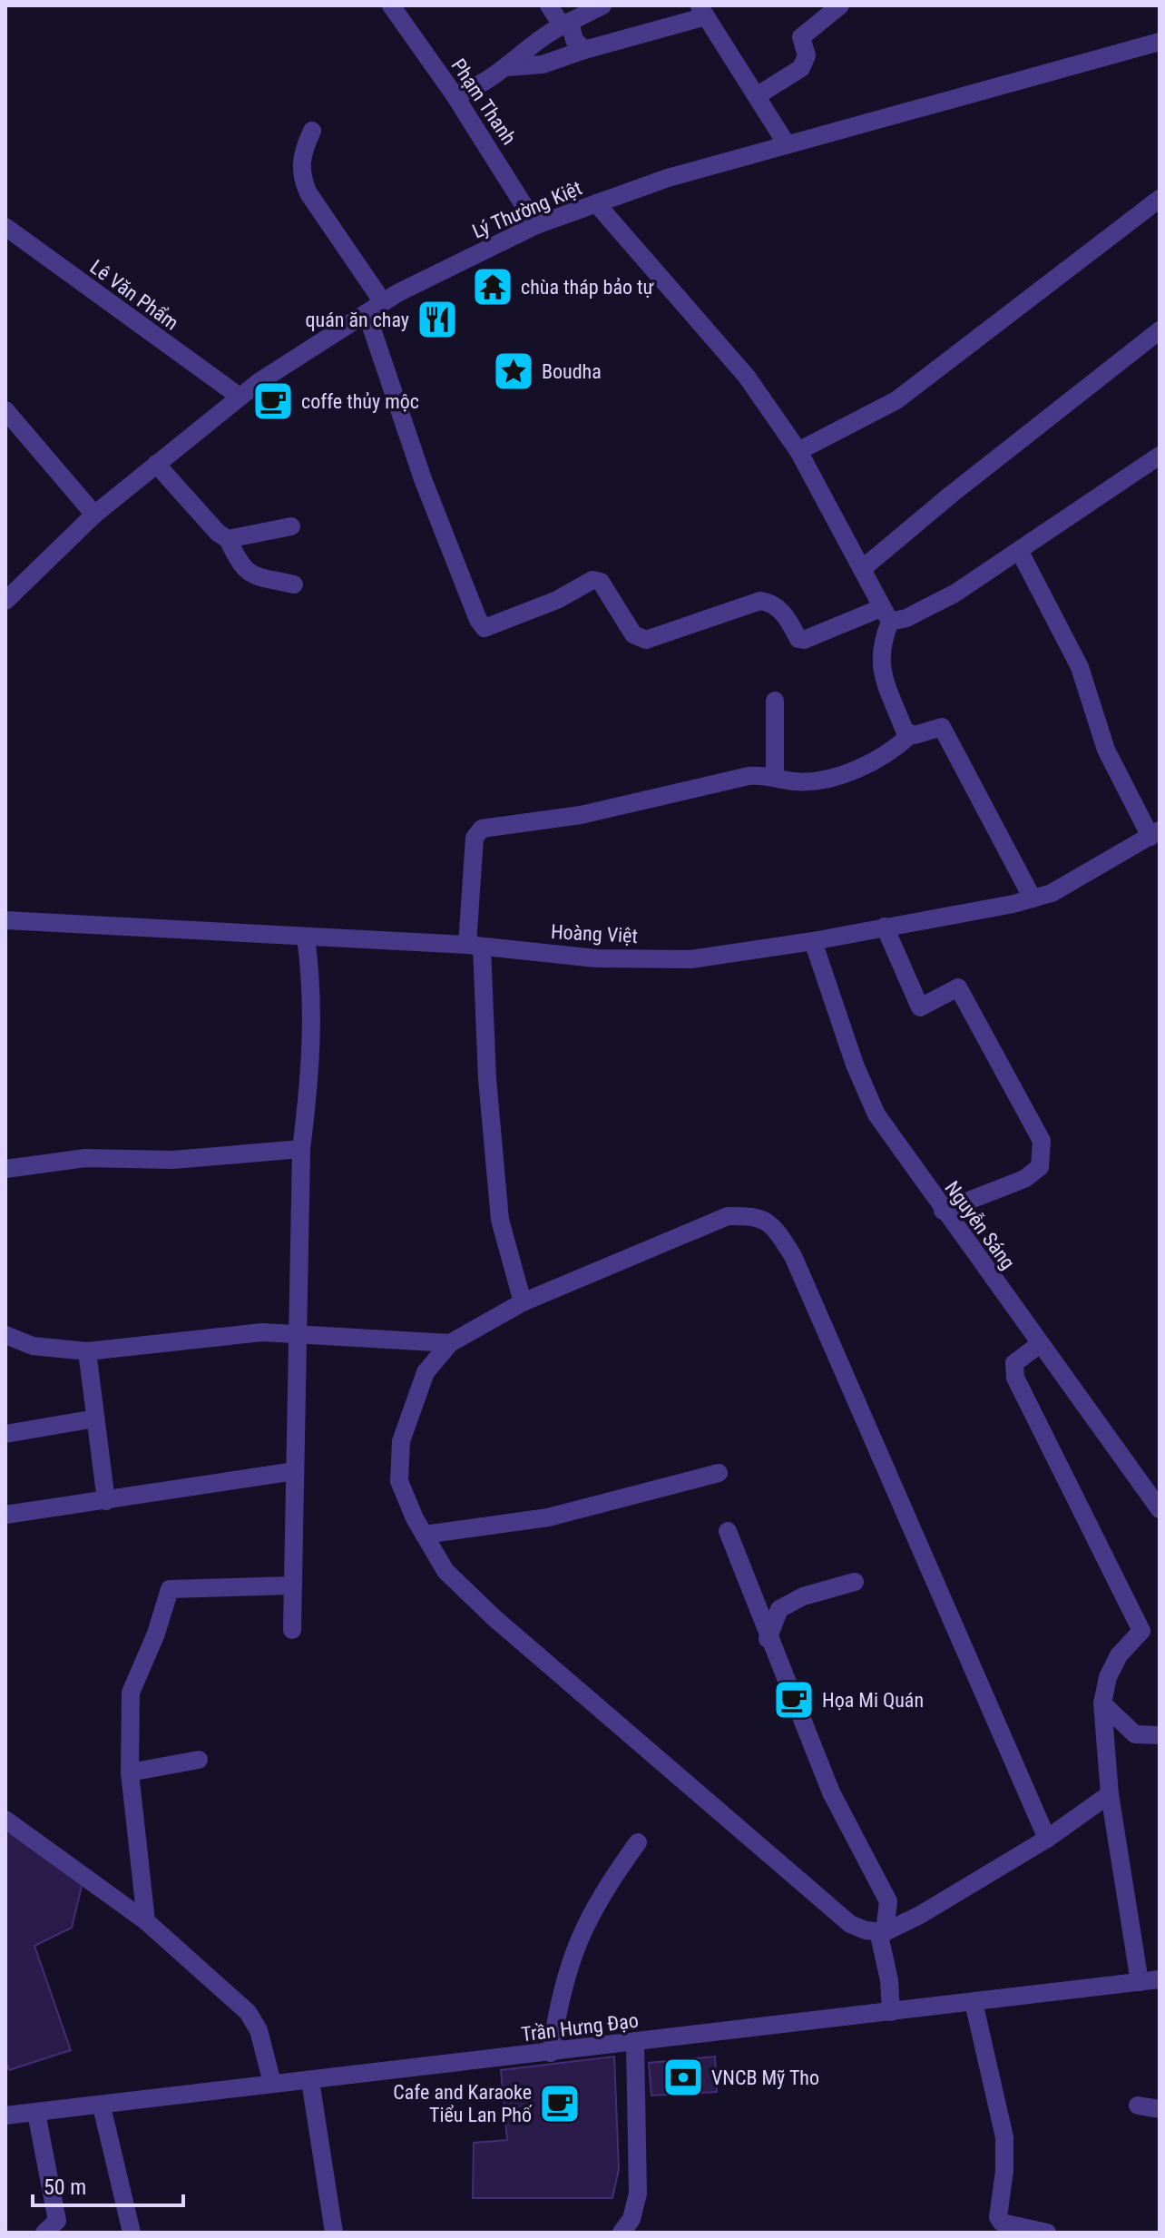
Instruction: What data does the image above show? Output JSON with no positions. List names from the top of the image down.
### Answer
{
  "streets": {
    "street": [
      "Phạm Thanh",
      "Lý Thường Kiệt",
      "Lê Văn Phẩm",
      "Hoàng Việt",
      "Nguyễn Sáng",
      "Trần Hưng Đạo"
    ]
  },
  "crossings": [
    ["Phạm Thanh", "Lý Thường Kiệt"],
    ["Lý Thường Kiệt", "Lê Văn Phẩm"],
    ["Hoàng Việt", "Nguyễn Sáng"]
  ],
  "places": {
    "temple": ["chùa tháp bảo tự"],
    "restaurant": ["quán ăn chay"],
    "place": ["Boudha"],
    "cafe": ["coffe thủy mộc", "Họa Mi Quán", "Cafe and Karaoke Tiểu Lan Phố"],
    "bank": ["VNCB Mỹ Tho"]
  },
  "scale_bar": "50 m"
}
